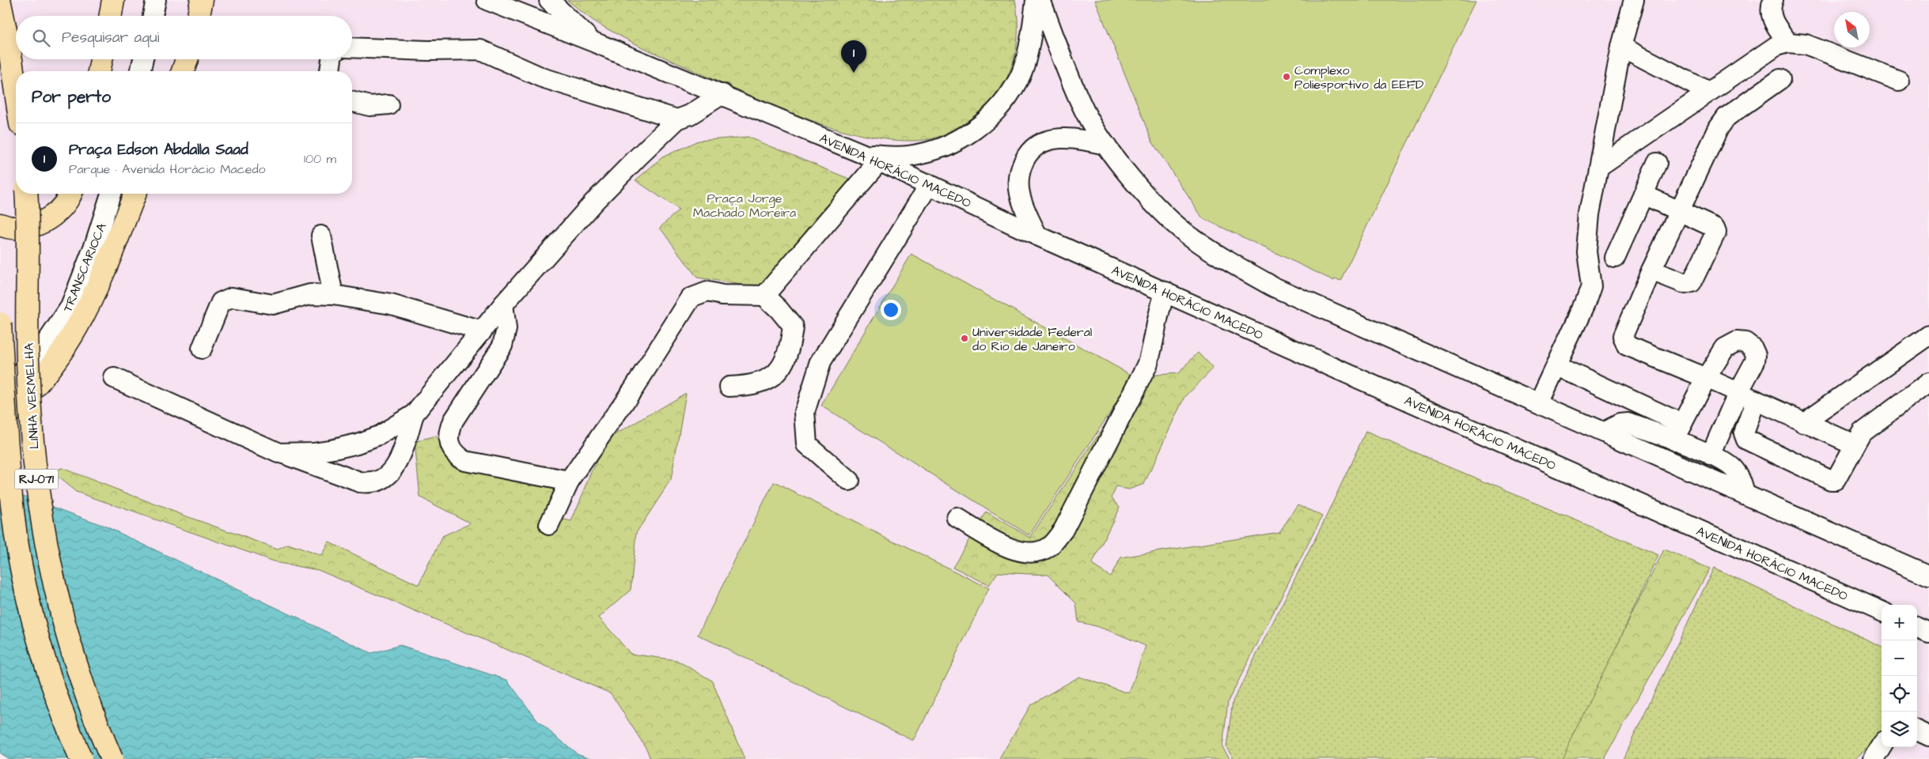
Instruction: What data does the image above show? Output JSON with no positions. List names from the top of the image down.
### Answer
{
  "streets": {
    "highway": ["LINHA VERMELHA", "RJ-071"],
    "street": ["AVENIDA HORÁCIO MACEDO", "TRANSCARIOCA"]
  },
  "parks": ["Praça Jorge Machado Moreira"],
  "places": ["Complexo Poliesportivo da EEFD", "Universidade Federal do Rio de Janeiro"],
  "north": "top left",
  "page": {
    "search": "Pesquisar aqui",
    "pins": "1",
    "heading": "Por perto",
    "list": [
      {
        "mark": "1",
        "name": "Praça Edson Abdalla Saad",
        "note": "Parque · Avenida Horácio Macedo",
        "value": "100 m"
      }
    ],
    "map_buttons": ["+", "−"]
  }
}
